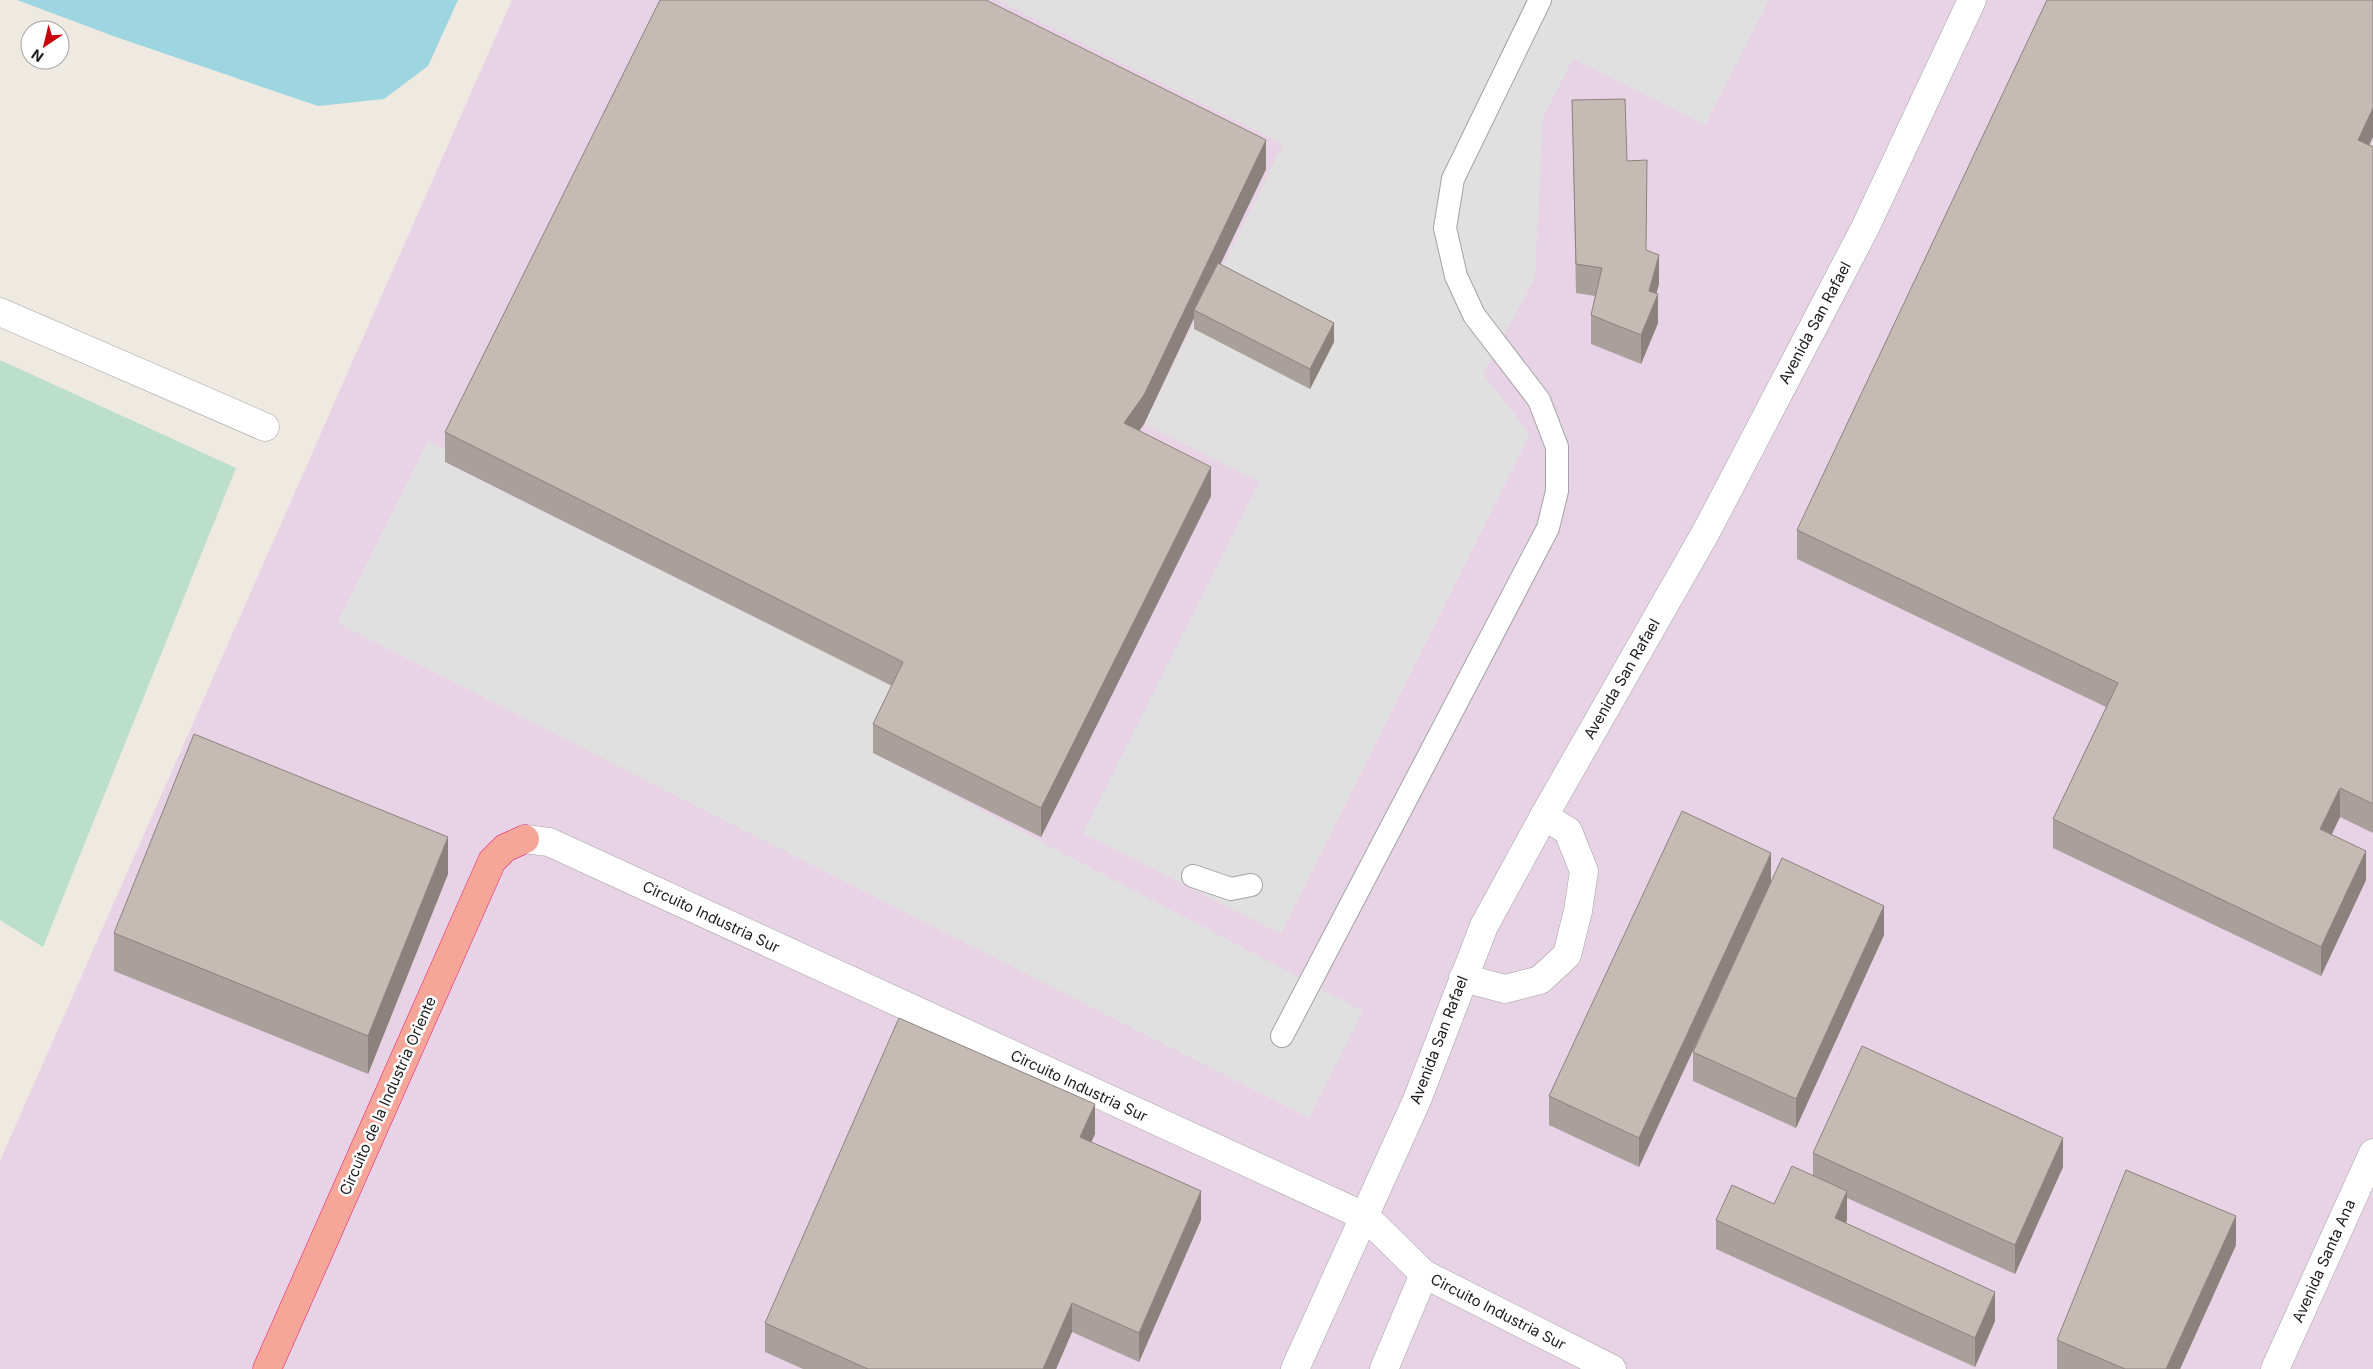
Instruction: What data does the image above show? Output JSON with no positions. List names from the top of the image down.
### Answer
{
  "streets": {
    "highway": ["Circuito de la Industria Oriente"],
    "street": ["Avenida San Rafael", "Circuito Industria Sur", "Avenida Santa Ana"]
  },
  "crossings": [
    ["Avenida San Rafael", "Circuito Industria Sur"],
    ["Circuito Industria Sur", "Circuito de la Industria Oriente"]
  ],
  "north": "bottom left"
}
